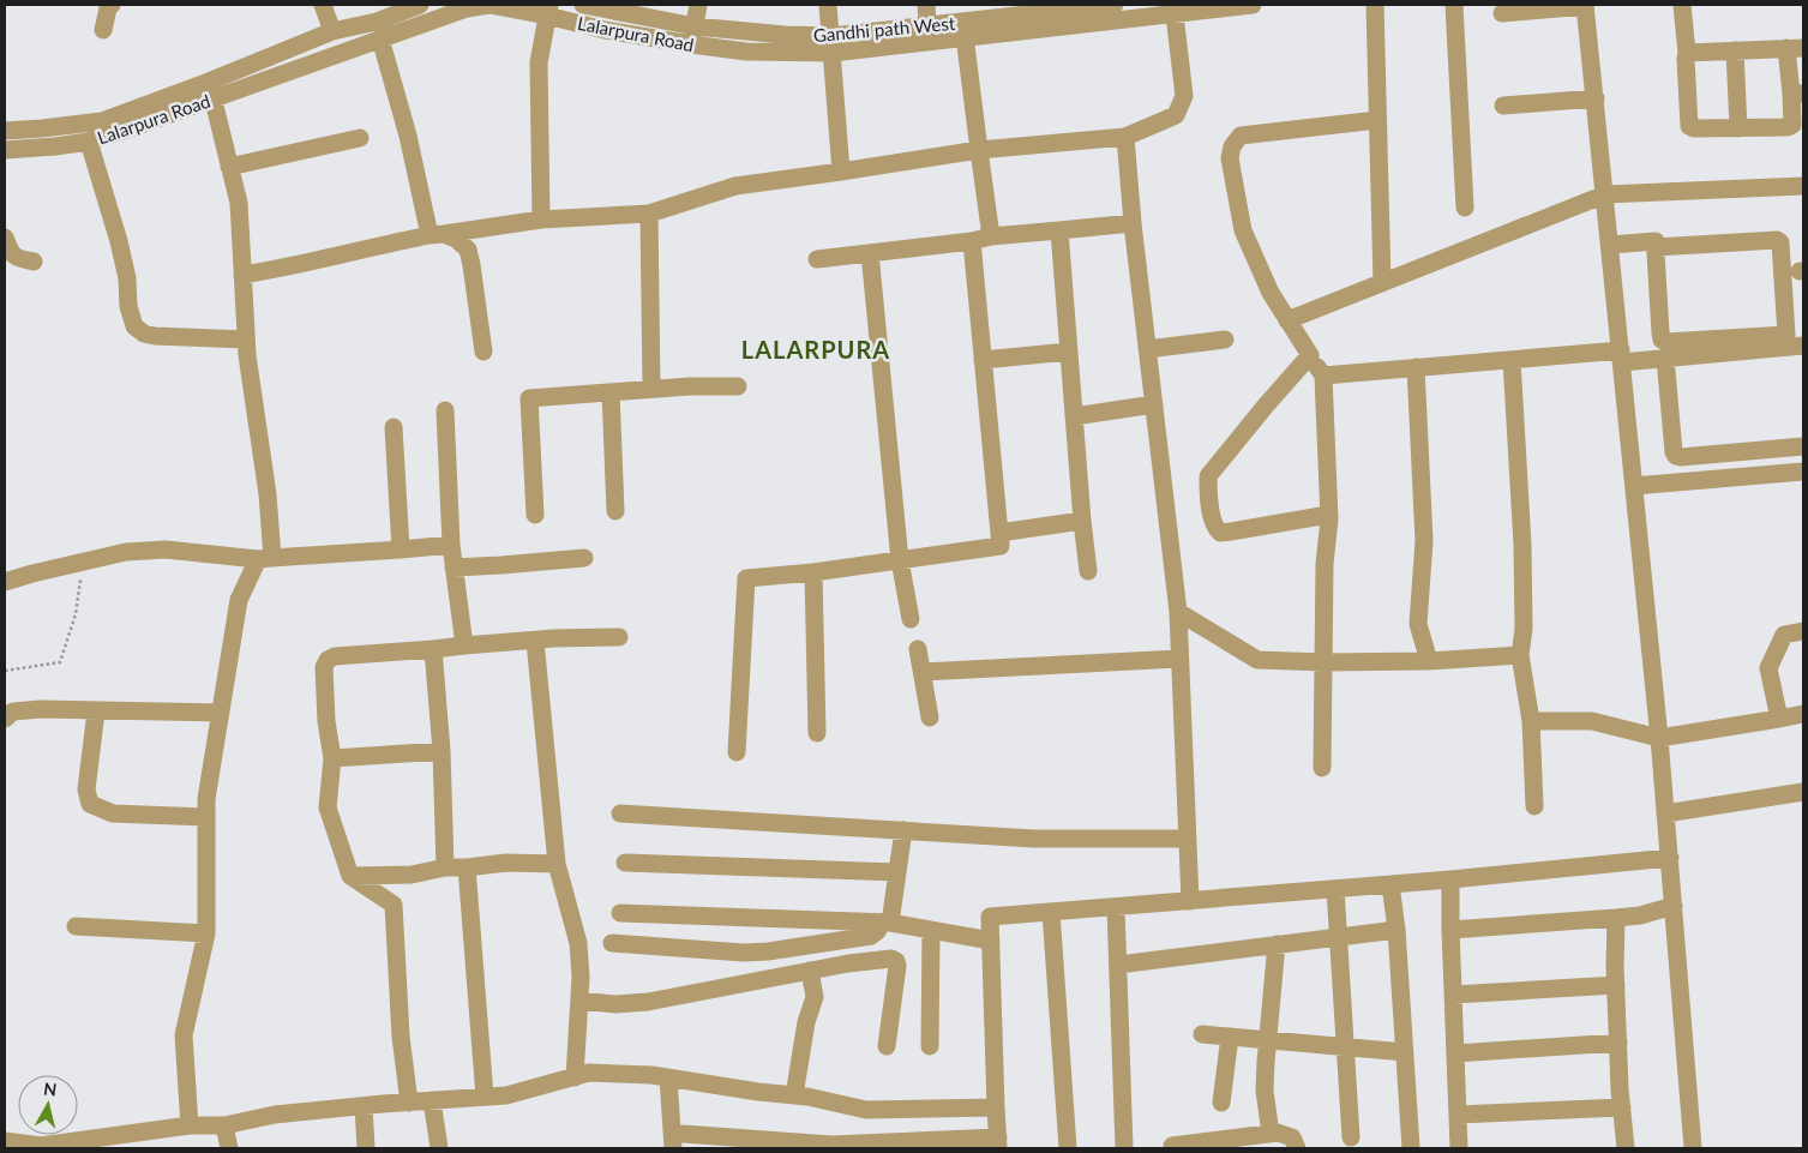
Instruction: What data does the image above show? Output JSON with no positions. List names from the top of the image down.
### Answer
{
  "streets": {
    "street": ["Gandhi path West", "Lalarpura Road"]
  },
  "crossings": [
    ["Gandhi path West", "Lalarpura Road"]
  ],
  "districts": ["LALARPURA"],
  "north": "top"
}
